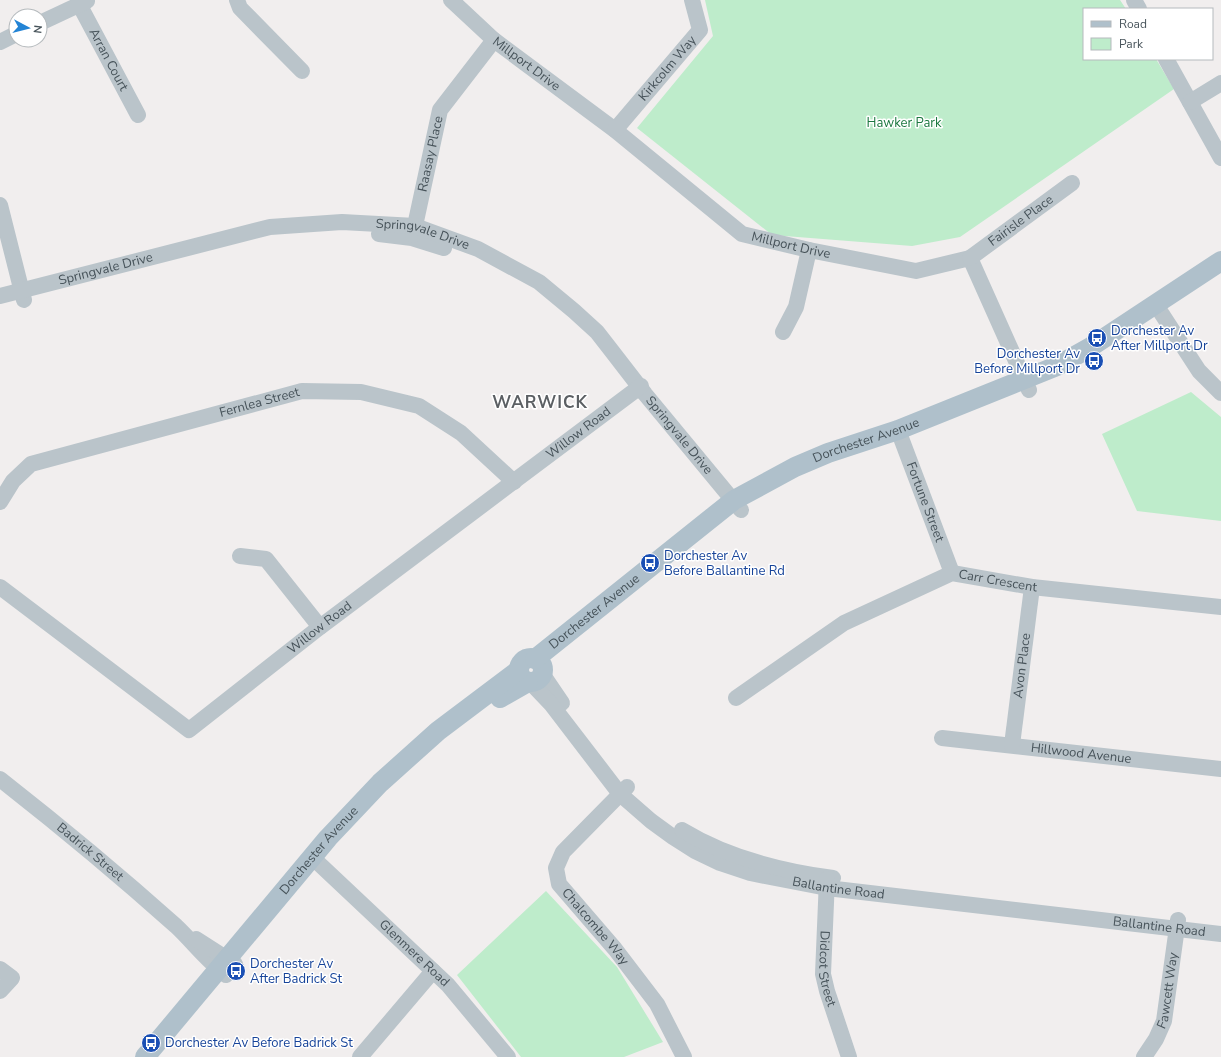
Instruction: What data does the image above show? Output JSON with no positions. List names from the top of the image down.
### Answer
{
  "streets": {
    "main road": ["Dorchester Avenue"],
    "street": [
      "Arran Court",
      "Millport Drive",
      "Kirkcolm Way",
      "Raasay Place",
      "Fairisle Place",
      "Springvale Drive",
      "Fernlea Street",
      "Willow Road",
      "Fortune Street",
      "Carr Crescent",
      "Avon Place",
      "Hillwood Avenue",
      "Badrick Street",
      "Ballantine Road",
      "Chalcombe Way",
      "Glenmere Road",
      "Didcot Street",
      "Fawcett Way"
    ]
  },
  "crossings": [
    ["Millport Drive", "Kirkcolm Way"],
    ["Millport Drive", "Raasay Place"],
    ["Millport Drive", "Fairisle Place"],
    ["Raasay Place", "Springvale Drive"],
    ["Springvale Drive", "Willow Road"],
    ["Springvale Drive", "Dorchester Avenue"],
    ["Fernlea Street", "Willow Road"],
    ["Dorchester Avenue", "Fortune Street"],
    ["Dorchester Avenue", "Badrick Street"],
    ["Dorchester Avenue", "Ballantine Road"],
    ["Dorchester Avenue", "Glenmere Road"],
    ["Fortune Street", "Carr Crescent"],
    ["Carr Crescent", "Avon Place"],
    ["Avon Place", "Hillwood Avenue"],
    ["Ballantine Road", "Chalcombe Way"],
    ["Ballantine Road", "Didcot Street"],
    ["Ballantine Road", "Fawcett Way"]
  ],
  "districts": ["WARWICK"],
  "parks": ["Hawker Park"],
  "places": {
    "bus stop": [
      "Dorchester Av After Millport Dr",
      "Dorchester Av Before Millport Dr",
      "Dorchester Av Before Ballantine Rd",
      "Dorchester Av After Badrick St",
      "Dorchester Av Before Badrick St"
    ]
  },
  "legend": ["Road", "Park"],
  "north": "right"
}
